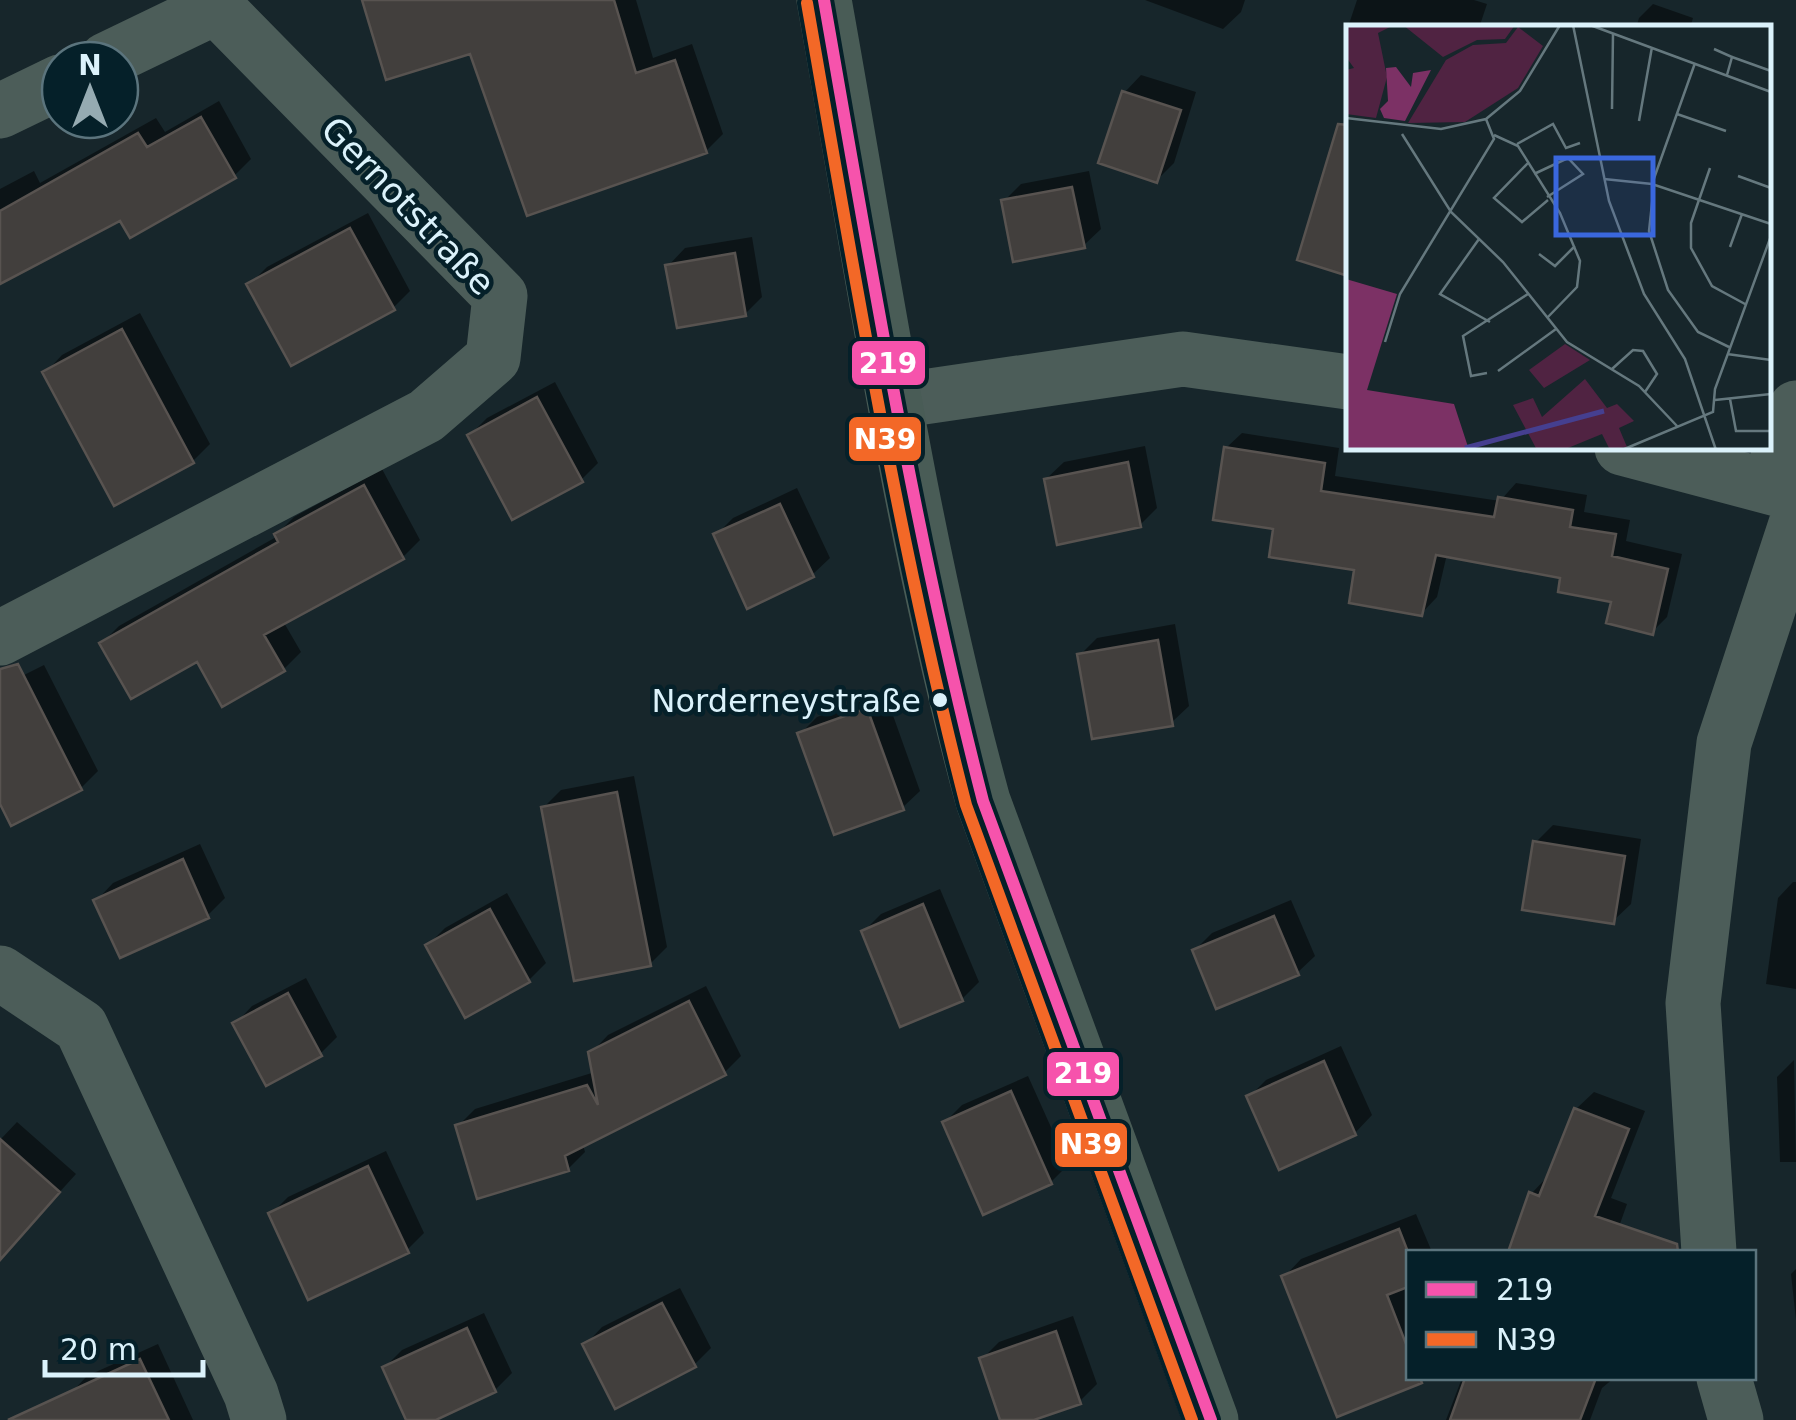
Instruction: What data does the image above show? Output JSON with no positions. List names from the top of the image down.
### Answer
{
  "streets": {
    "street": ["Gernotstraße"]
  },
  "places": ["Norderneystraße"],
  "lines": ["transit line 219", "transit line N39"],
  "legend": ["219", "N39"],
  "scale_bar": "20 m",
  "north": "top"
}
